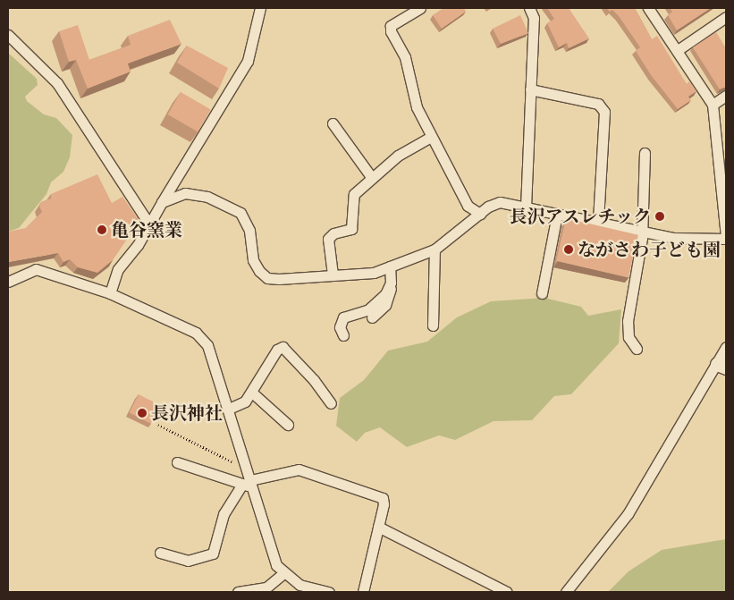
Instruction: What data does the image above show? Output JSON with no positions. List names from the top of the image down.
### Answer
{
  "places": [
    "長沢アスレチック",
    "亀谷窯業",
    "ながさわ子ども園",
    "長沢神社"
  ]
}
